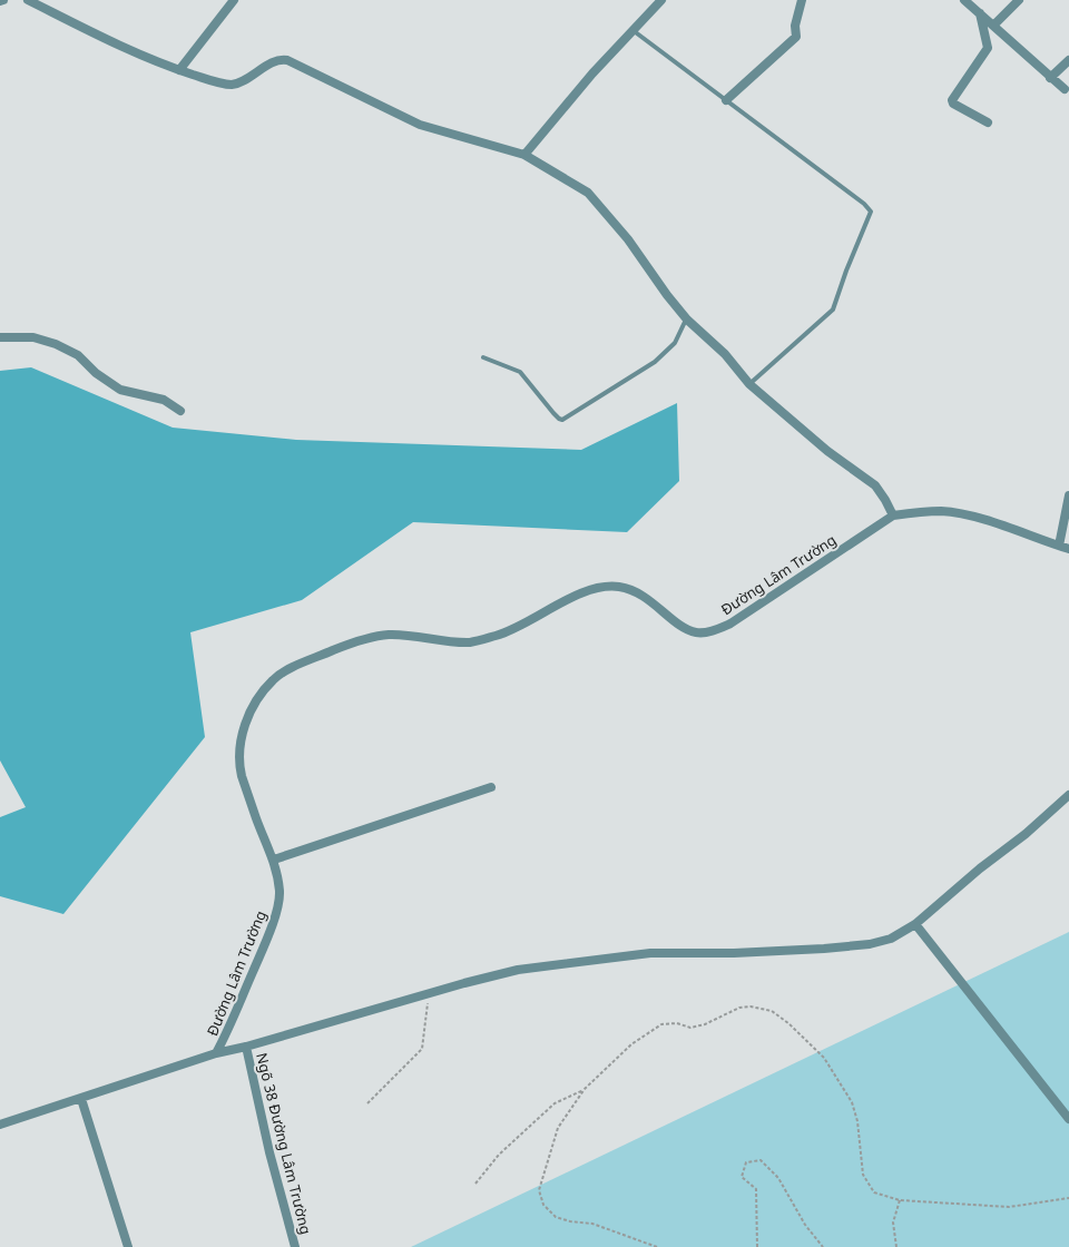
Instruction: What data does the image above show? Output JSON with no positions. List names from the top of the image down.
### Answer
{
  "streets": {
    "street": ["Đường Lâm Trường", "Ngõ 38 Đường Lâm Trường"]
  }
}
